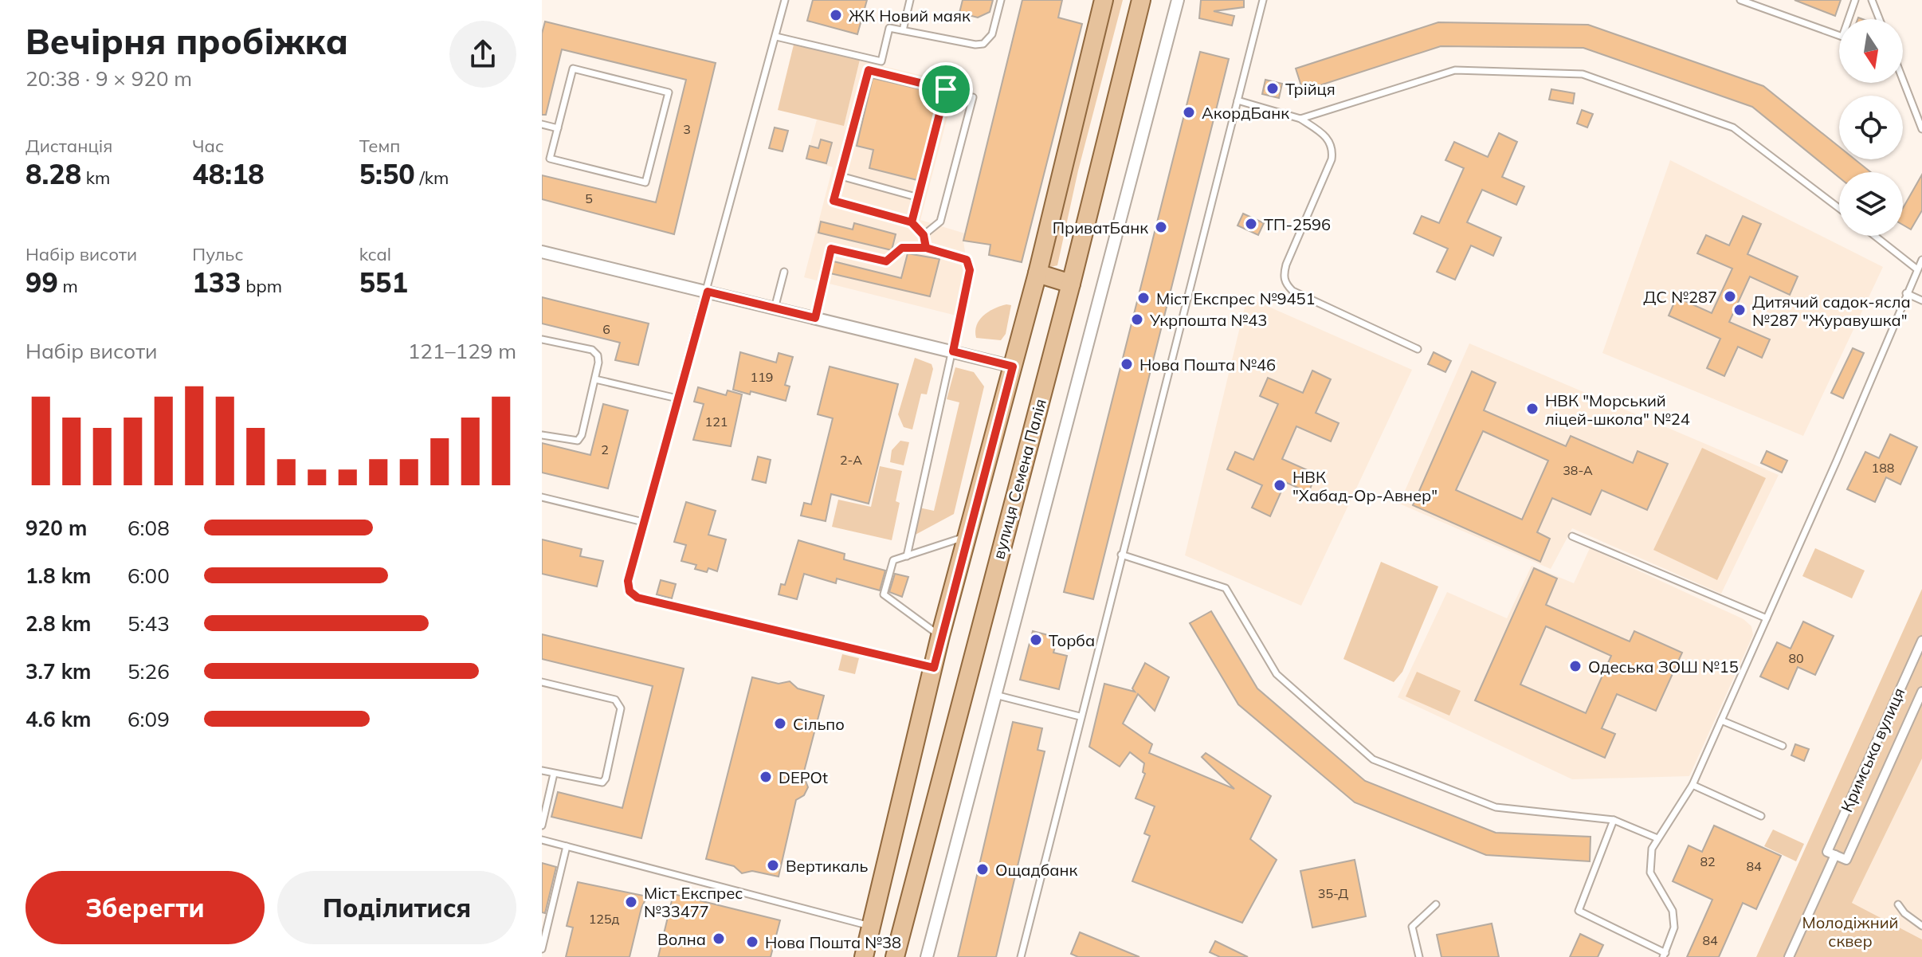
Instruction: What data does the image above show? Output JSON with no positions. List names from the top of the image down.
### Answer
{
  "streets": {
    "main road": ["вулиця Семена Палія"],
    "street": ["Кримська вулиця"]
  },
  "parks": ["Молодіжний сквер"],
  "places": [
    "ЖК Новий маяк",
    "Трійця",
    "АкордБанк",
    "ТП-2596",
    "ПриватБанк",
    "ДС №287",
    "Міст Експрес №9451",
    "Дитячий садок-ясла №287 \"Журавушка\"",
    "Укрпошта №43",
    "Нова Пошта №46",
    "НВК \"Морський ліцей-школа\" №24",
    "НВК \"Хабад-Ор-Авнер\"",
    "Торба",
    "Одеська ЗОШ №15",
    "Сільпо",
    "DEPOt",
    "Вертикаль",
    "Ощадбанк",
    "Міст Експрес №33477",
    "Волна",
    "Нова Пошта №38"
  ],
  "house_numbers": [
    "3",
    "5",
    "6",
    "119",
    "121",
    "2",
    "2-А",
    "188",
    "38-А",
    "80",
    "82",
    "84",
    "35-Д",
    "125д",
    "84"
  ],
  "north": "bottom",
  "page": {
    "heading": ["Вечірня пробіжка", "20:38 · 9 × 920 m"],
    "stats": [
      ["Дистанція", "8.28 km"],
      ["Час", "48:18"],
      ["Темп", "5:50 /km"],
      ["Набір висоти", "99 m"],
      ["Пульс", "133 bpm"],
      ["kcal", "551"]
    ],
    "chart": ["Набір висоти", "121–129 m"],
    "list": [
      {
        "name": "920 m",
        "note": "6:08"
      },
      {
        "name": "1.8 km",
        "note": "6:00"
      },
      {
        "name": "2.8 km",
        "note": "5:43"
      },
      {
        "name": "3.7 km",
        "note": "5:26"
      },
      {
        "name": "4.6 km",
        "note": "6:09"
      }
    ],
    "buttons": ["Зберегти", "Поділитися"]
  }
}
